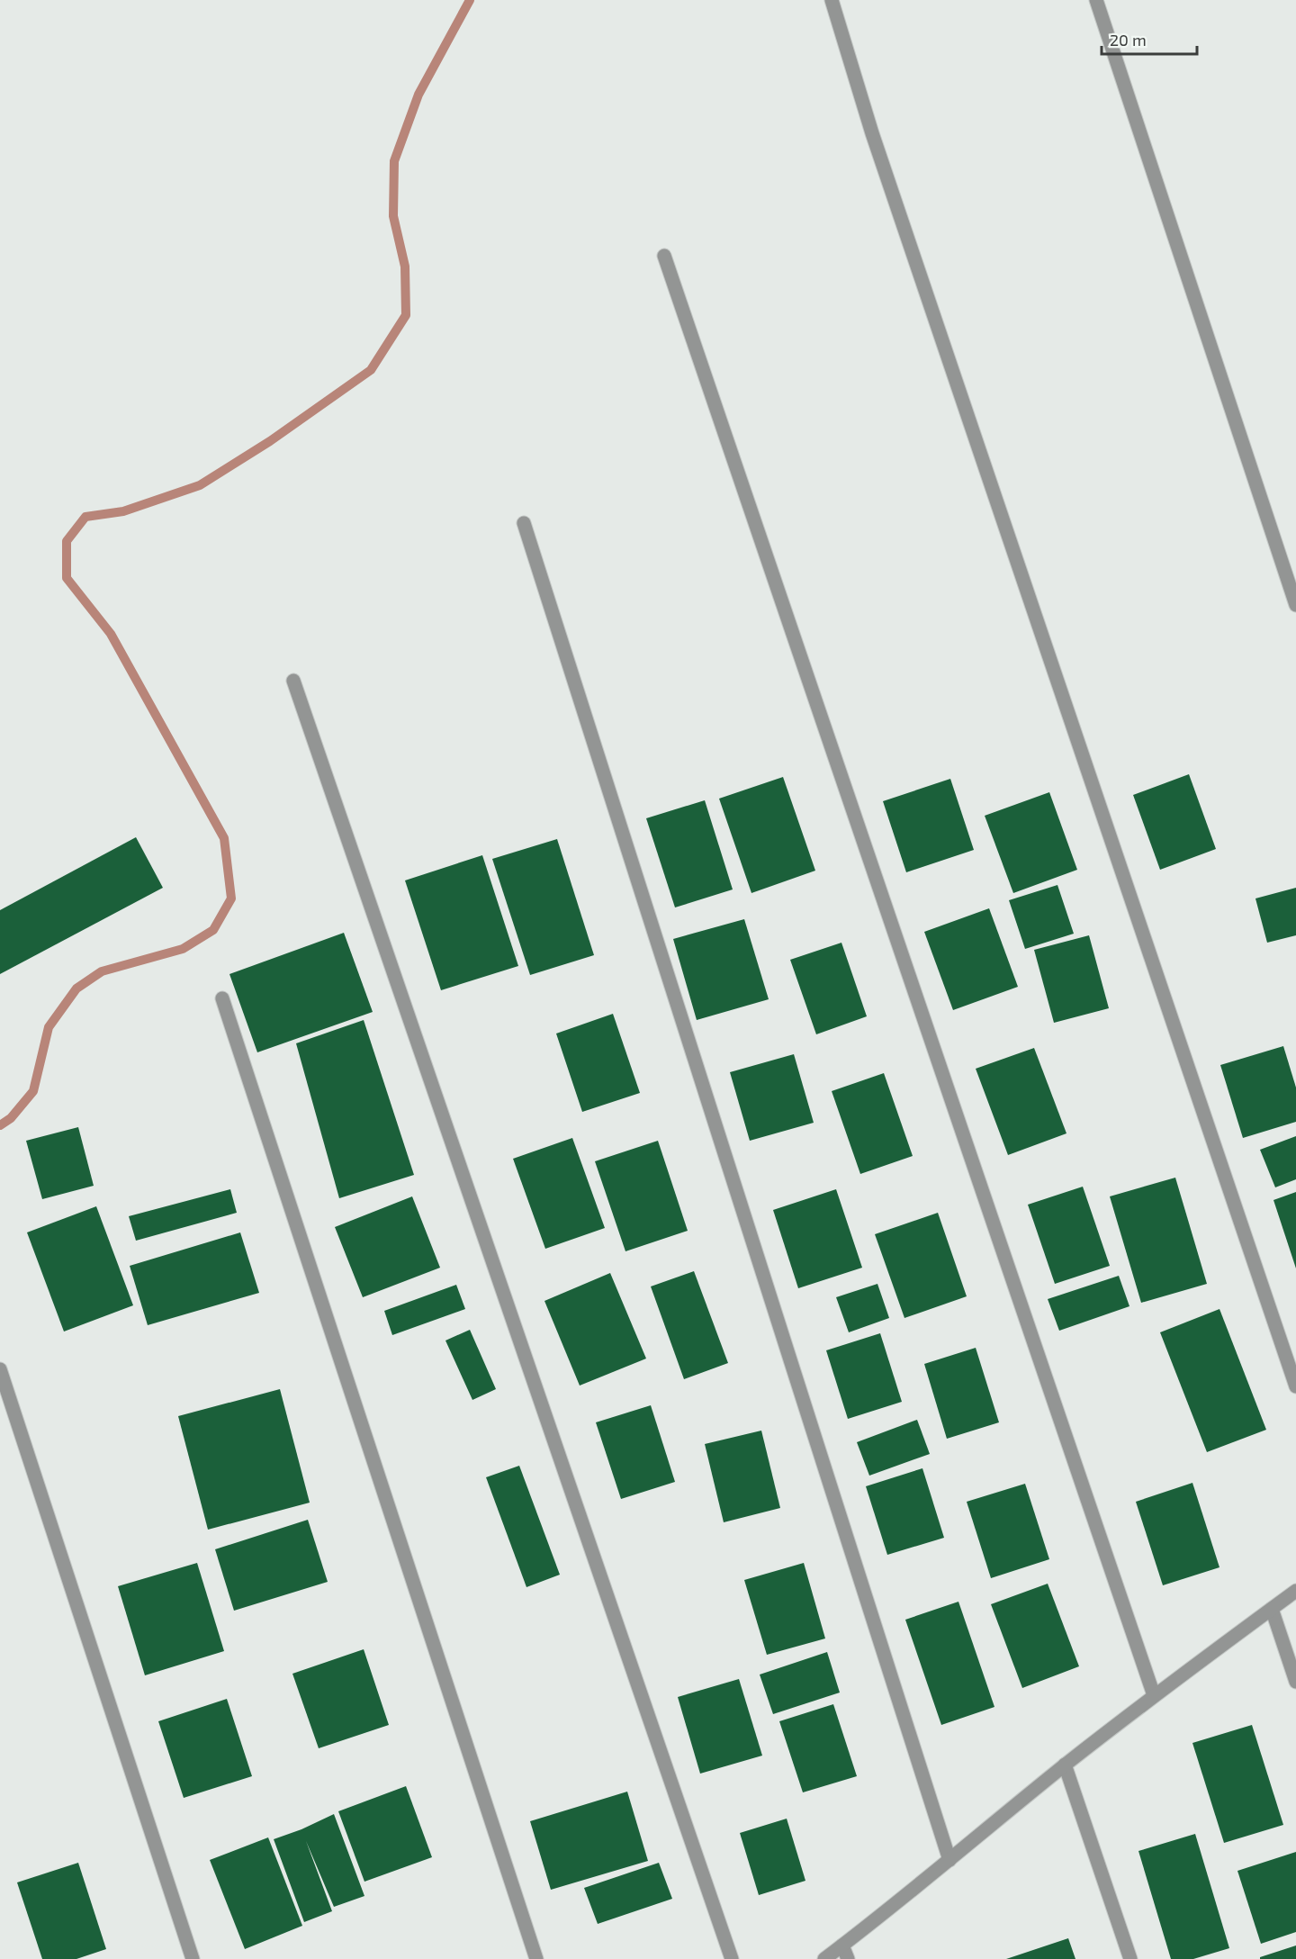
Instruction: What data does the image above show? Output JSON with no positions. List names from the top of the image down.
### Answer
{
  "scale_bar": "20 m"
}
